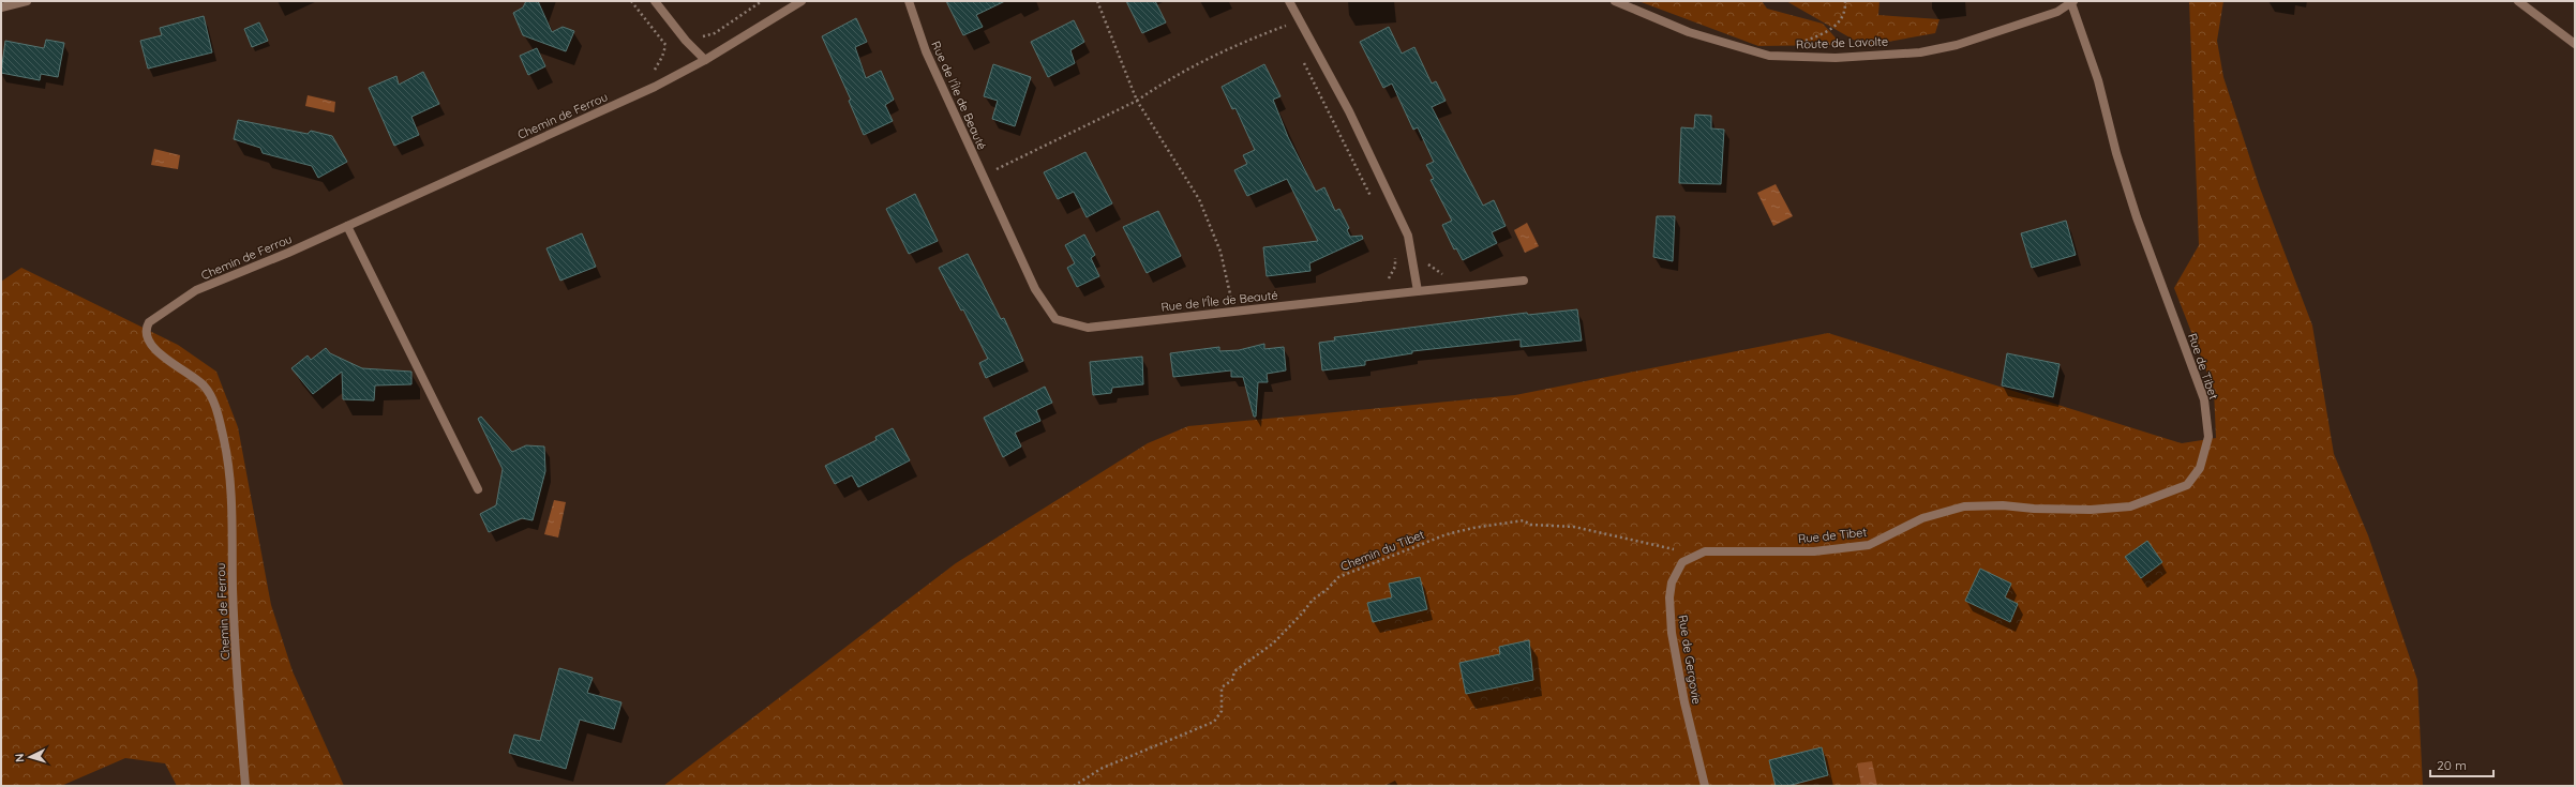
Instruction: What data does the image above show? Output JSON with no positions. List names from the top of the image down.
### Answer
{
  "streets": {
    "street": [
      "Route de Lavolte",
      "Rue de l'Île de Beauté",
      "Chemin de Ferrou",
      "Rue de Tibet",
      "Rue de Gergovie"
    ],
    "path": ["Chemin du Tibet"]
  },
  "crossings": [
    ["Route de Lavolte", "Rue de Tibet"],
    ["Rue de Tibet", "Chemin du Tibet"],
    ["Rue de Tibet", "Rue de Gergovie"],
    ["Chemin du Tibet", "Rue de Gergovie"]
  ],
  "scale_bar": "20 m",
  "north": "left"
}
